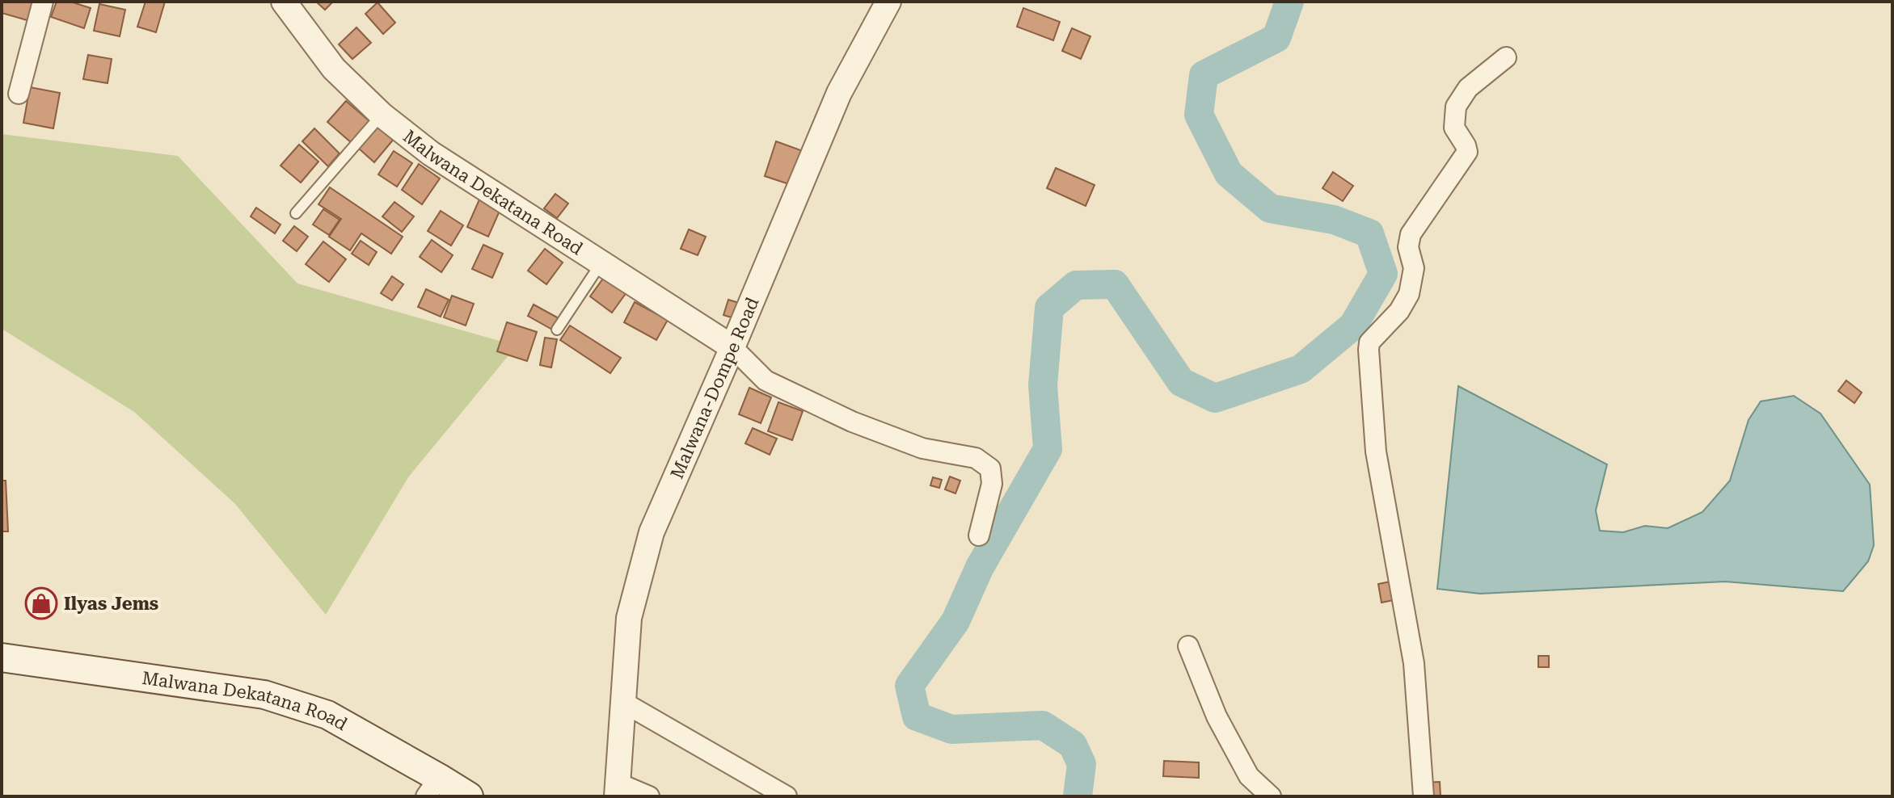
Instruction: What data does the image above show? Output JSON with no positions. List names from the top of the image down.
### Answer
{
  "streets": {
    "main road": ["Malwana Dekatana Road"],
    "street": ["Malwana-Dompe Road"]
  },
  "crossings": [
    ["Malwana Dekatana Road", "Malwana-Dompe Road"]
  ],
  "places": {
    "shop": ["Ilyas Jems"]
  }
}
